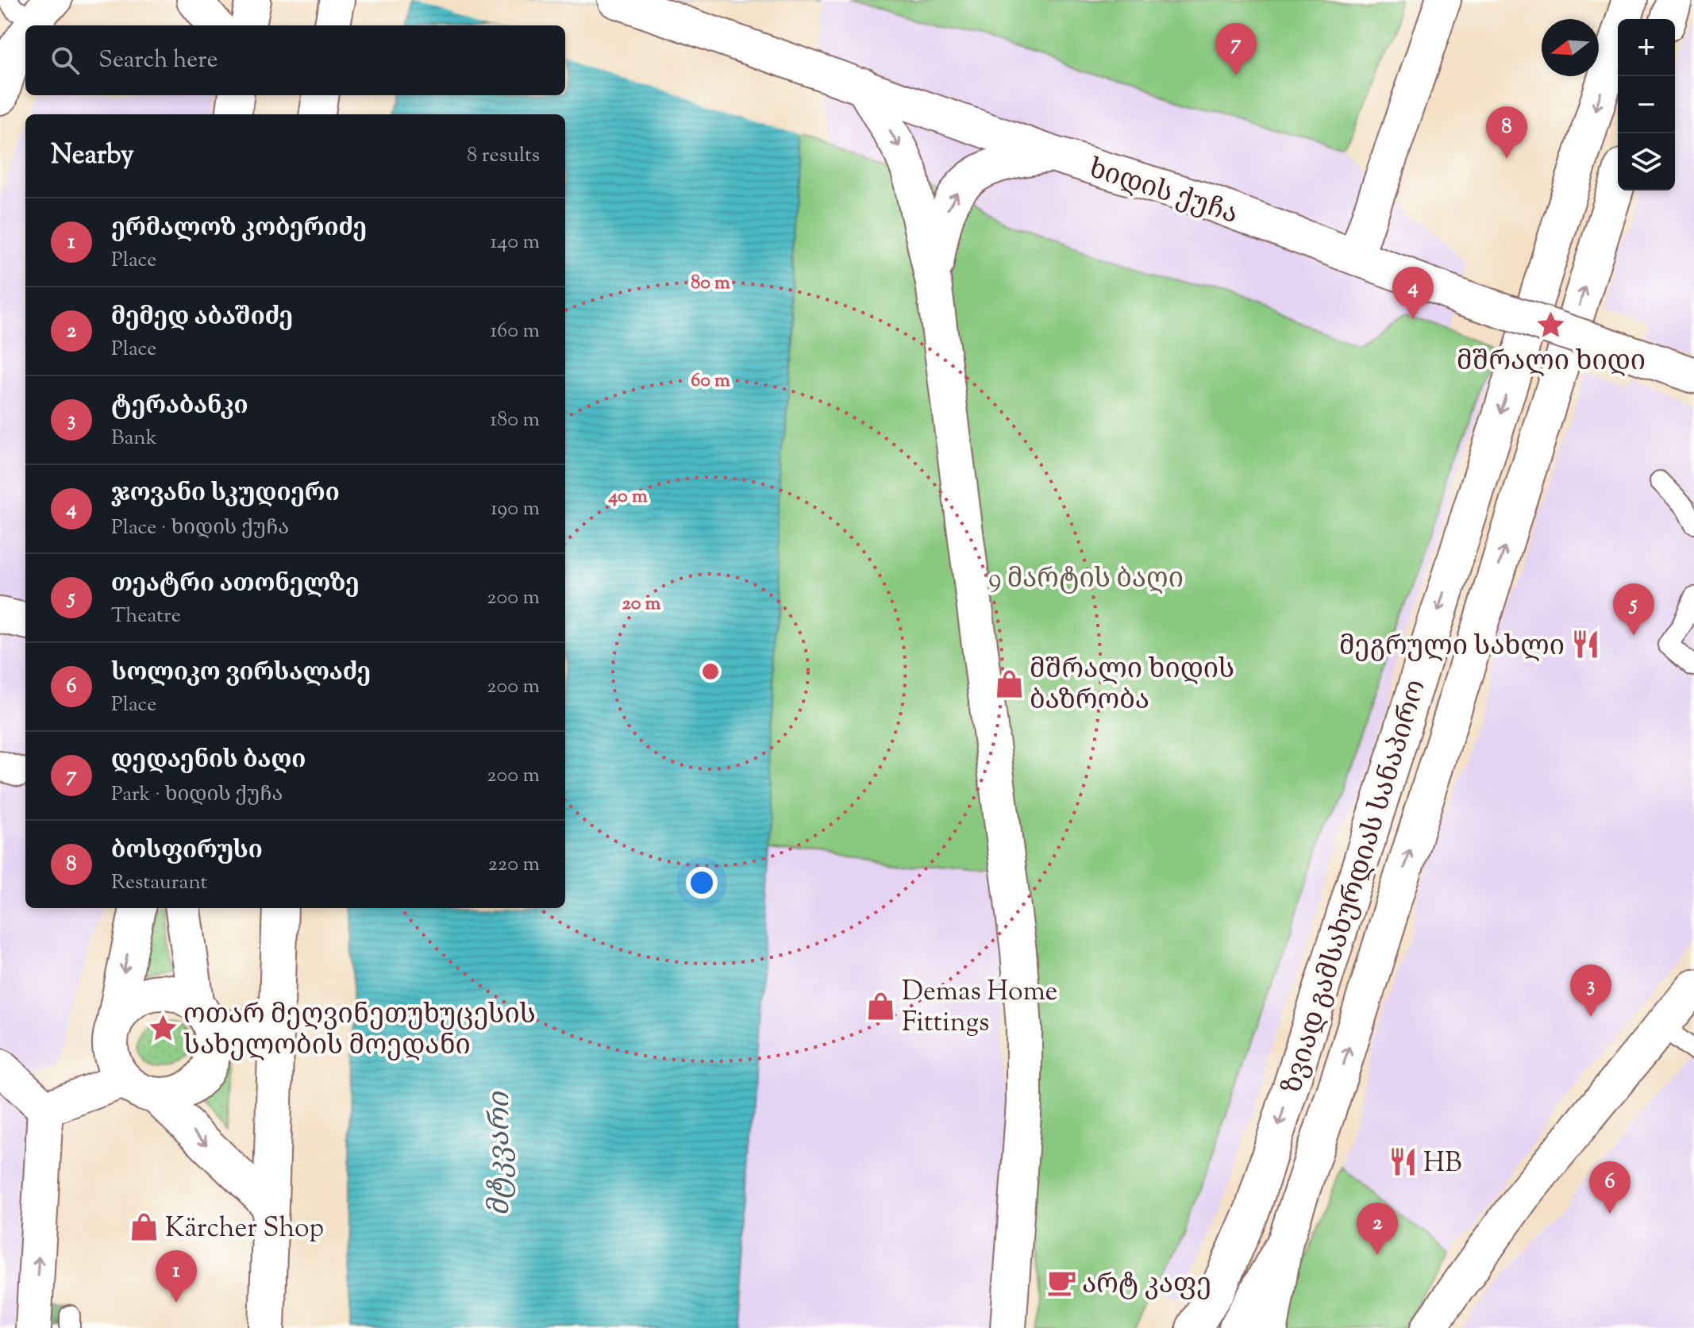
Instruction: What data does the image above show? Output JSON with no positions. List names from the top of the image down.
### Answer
{
  "streets": {
    "main road": ["ხიდის ქუჩა", "ზვიად გამსახურდიას სანაპირო"]
  },
  "water": ["მტკვარი"],
  "parks": ["9 მარტის ბაღი"],
  "places": {
    "place": ["მშრალი ხიდი", "ოთარ მეღვინეთუხუცესის სახელობის მოედანი"],
    "restaurant": ["მეგრული სახლი", "HB"],
    "shop": ["მშრალი ხიდის ბაზრობა", "Demas Home Fittings", "Kärcher Shop"],
    "cafe": ["არტ კაფე"]
  },
  "north": "left",
  "page": {
    "map_buttons": ["+", "−"],
    "pins": [
      "7",
      "8",
      "4",
      "5",
      "3",
      "6",
      "2",
      "1"
    ],
    "search": "Search here",
    "heading": ["Nearby", "8 results"],
    "list": [
      {
        "mark": "1",
        "name": "ერმალოზ კობერიძე",
        "note": "Place",
        "value": "140 m"
      },
      {
        "mark": "2",
        "name": "მემედ აბაშიძე",
        "note": "Place",
        "value": "160 m"
      },
      {
        "mark": "3",
        "name": "ტერაბანკი",
        "note": "Bank",
        "value": "180 m"
      },
      {
        "mark": "4",
        "name": "ჯოვანი სკუდიერი",
        "note": "Place · ხიდის ქუჩა",
        "value": "190 m"
      },
      {
        "mark": "5",
        "name": "თეატრი ათონელზე",
        "note": "Theatre",
        "value": "200 m"
      },
      {
        "mark": "6",
        "name": "სოლიკო ვირსალაძე",
        "note": "Place",
        "value": "200 m"
      },
      {
        "mark": "7",
        "name": "დედაენის ბაღი",
        "note": "Park · ხიდის ქუჩა",
        "value": "200 m"
      },
      {
        "mark": "8",
        "name": "ბოსფირუსი",
        "note": "Restaurant",
        "value": "220 m"
      }
    ]
  },
  "rings": [
    "80 m",
    "60 m",
    "40 m",
    "20 m"
  ]
}
